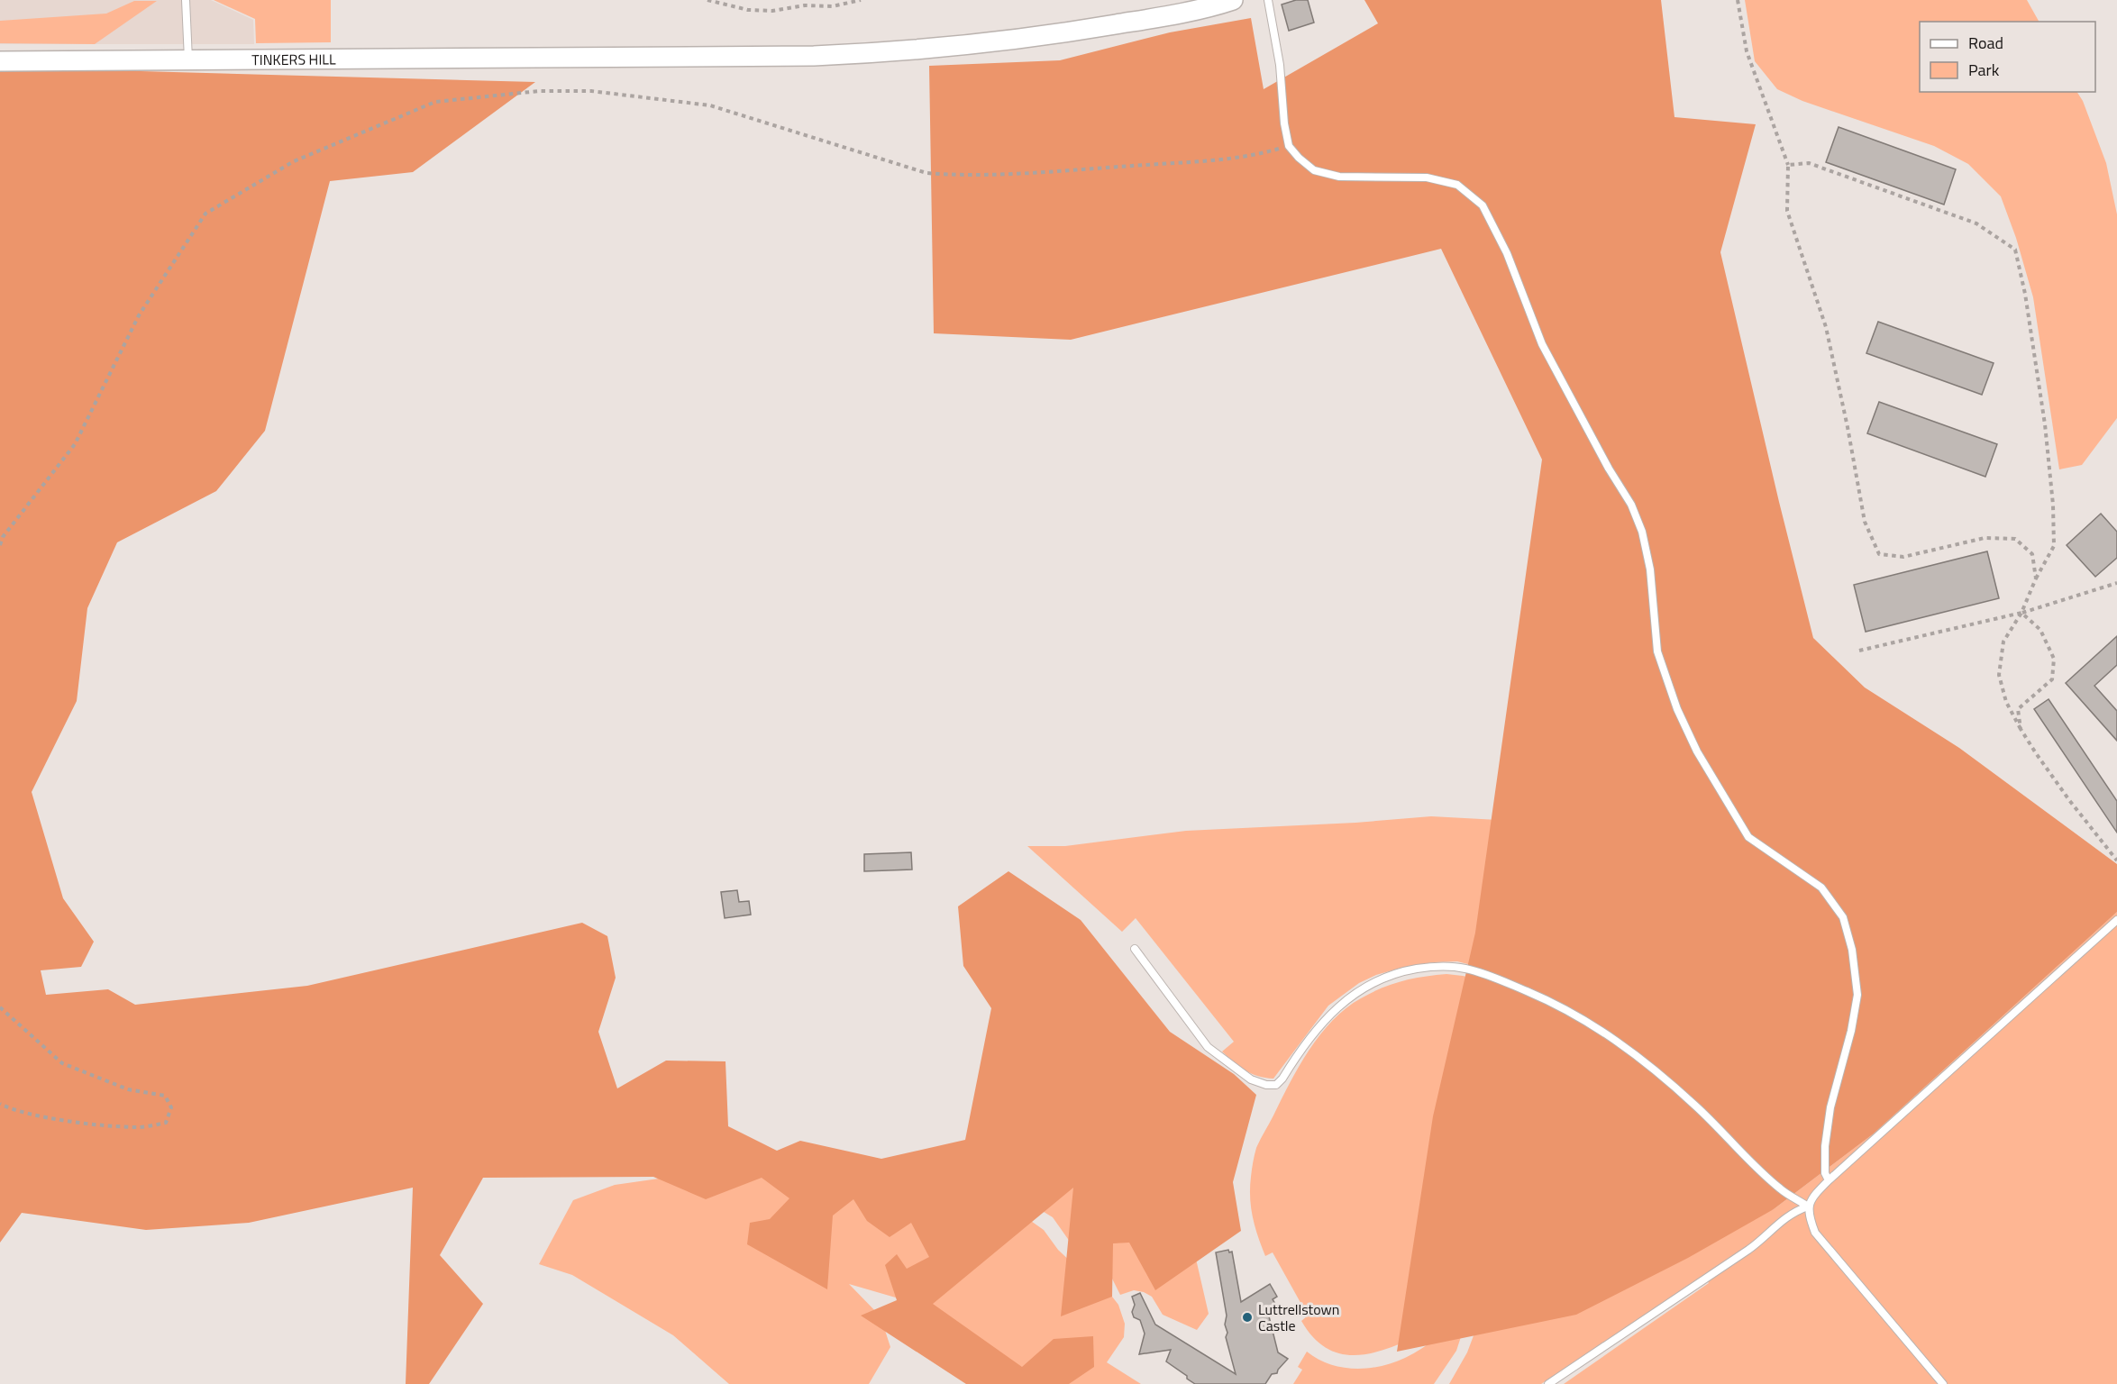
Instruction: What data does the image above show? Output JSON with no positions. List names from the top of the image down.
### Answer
{
  "streets": {
    "main road": ["TINKERS HILL"]
  },
  "places": ["Luttrellstown Castle"],
  "legend": ["Road", "Park"]
}
